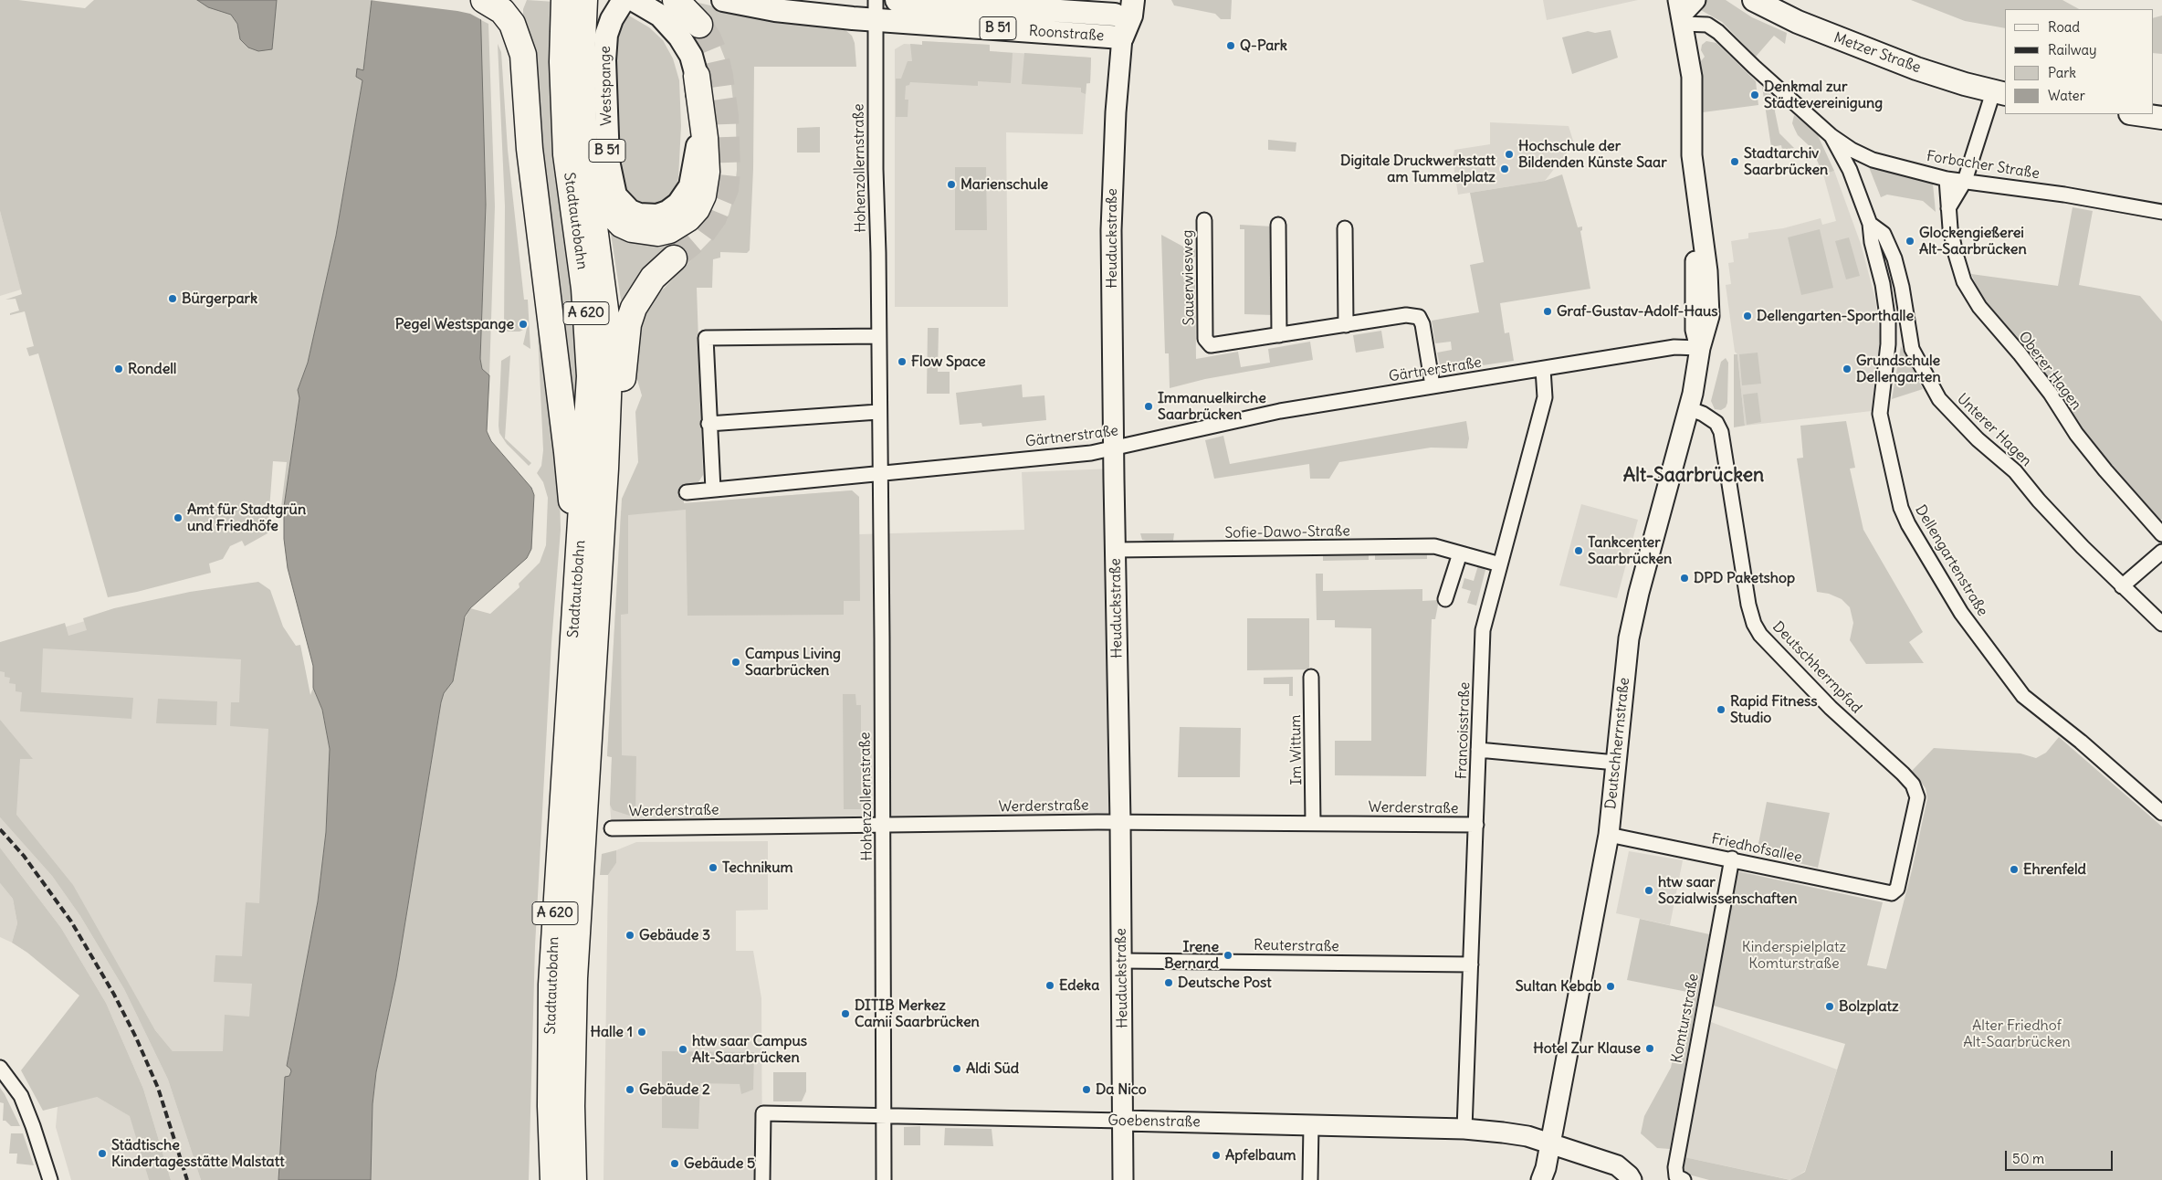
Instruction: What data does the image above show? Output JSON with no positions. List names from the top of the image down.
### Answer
{
  "streets": {
    "highway": ["Stadtautobahn", "A 620"],
    "main road": [
      "B 51",
      "Roonstraße",
      "Metzer Straße",
      "Westspange"
    ],
    "street": [
      "Forbacher Straße",
      "Hohenzollernstraße",
      "Heuduckstraße",
      "Sauerwiesweg",
      "Gärtnerstraße",
      "Oberer Hagen",
      "Unterer Hagen",
      "Sofie-Dawo-Straße",
      "Dellengartenstraße",
      "Deutschherrnpfad",
      "Francoisstraße",
      "Deutschherrnstraße",
      "Im Wittum",
      "Werderstraße",
      "Friedhofsallee",
      "Reuterstraße",
      "Komturstraße",
      "Goebenstraße"
    ]
  },
  "crossings": [
    ["B 51", "Roonstraße"],
    ["B 51", "Hohenzollernstraße"],
    ["B 51", "Heuduckstraße"],
    ["Roonstraße", "Hohenzollernstraße"],
    ["Roonstraße", "Heuduckstraße"],
    ["Forbacher Straße", "Oberer Hagen"],
    ["Forbacher Straße", "Dellengartenstraße"],
    ["Forbacher Straße", "Deutschherrnstraße"],
    ["Hohenzollernstraße", "Gärtnerstraße"],
    ["Hohenzollernstraße", "Werderstraße"],
    ["Hohenzollernstraße", "Goebenstraße"],
    ["Heuduckstraße", "Gärtnerstraße"],
    ["Heuduckstraße", "Sofie-Dawo-Straße"],
    ["Heuduckstraße", "Werderstraße"],
    ["Heuduckstraße", "Reuterstraße"],
    ["Heuduckstraße", "Goebenstraße"],
    ["Sauerwiesweg", "Gärtnerstraße"],
    ["Gärtnerstraße", "Francoisstraße"],
    ["Gärtnerstraße", "Deutschherrnstraße"],
    ["Unterer Hagen", "Dellengartenstraße"],
    ["Sofie-Dawo-Straße", "Francoisstraße"],
    ["Deutschherrnpfad", "Deutschherrnstraße"],
    ["Deutschherrnpfad", "Friedhofsallee"],
    ["Francoisstraße", "Werderstraße"],
    ["Francoisstraße", "Reuterstraße"],
    ["Francoisstraße", "Goebenstraße"],
    ["Deutschherrnstraße", "Friedhofsallee"],
    ["Deutschherrnstraße", "Goebenstraße"],
    ["Im Wittum", "Werderstraße"],
    ["Friedhofsallee", "Komturstraße"]
  ],
  "districts": ["Alt-Saarbrücken"],
  "parks": ["Kinderspielplatz Komturstraße", "Alter Friedhof Alt-Saarbrücken"],
  "places": [
    "Q-Park",
    "Denkmal zur Städtevereinigung",
    "Hochschule der Bildenden Künste Saar",
    "Stadtarchiv Saarbrücken",
    "Digitale Druckwerkstatt am Tummelplatz",
    "Marienschule",
    "Glockengießerei Alt-Saarbrücken",
    "Bürgerpark",
    "Graf-Gustav-Adolf-Haus",
    "Dellengarten-Sporthalle",
    "Pegel Westspange",
    "Flow Space",
    "Rondell",
    "Grundschule Dellengarten",
    "Immanuelkirche Saarbrücken",
    "Amt für Stadtgrün und Friedhöfe",
    "Tankcenter Saarbrücken",
    "DPD Paketshop",
    "Campus Living Saarbrücken",
    "Rapid Fitness Studio",
    "Technikum",
    "Ehrenfeld",
    "htw saar Sozialwissenschaften",
    "Gebäude 3",
    "Irene Bernard",
    "Deutsche Post",
    "Edeka",
    "Sultan Kebab",
    "Bolzplatz",
    "DITIB Merkez Camii Saarbrücken",
    "Halle 1",
    "Hotel Zur Klause",
    "htw saar Campus Alt-Saarbrücken",
    "Aldi Süd",
    "Gebäude 2",
    "Da Nico",
    "Städtische Kindertagesstätte Malstatt",
    "Apfelbaum",
    "Gebäude 5"
  ],
  "legend": [
    "Road",
    "Railway",
    "Park",
    "Water"
  ],
  "scale_bar": "50 m"
}
